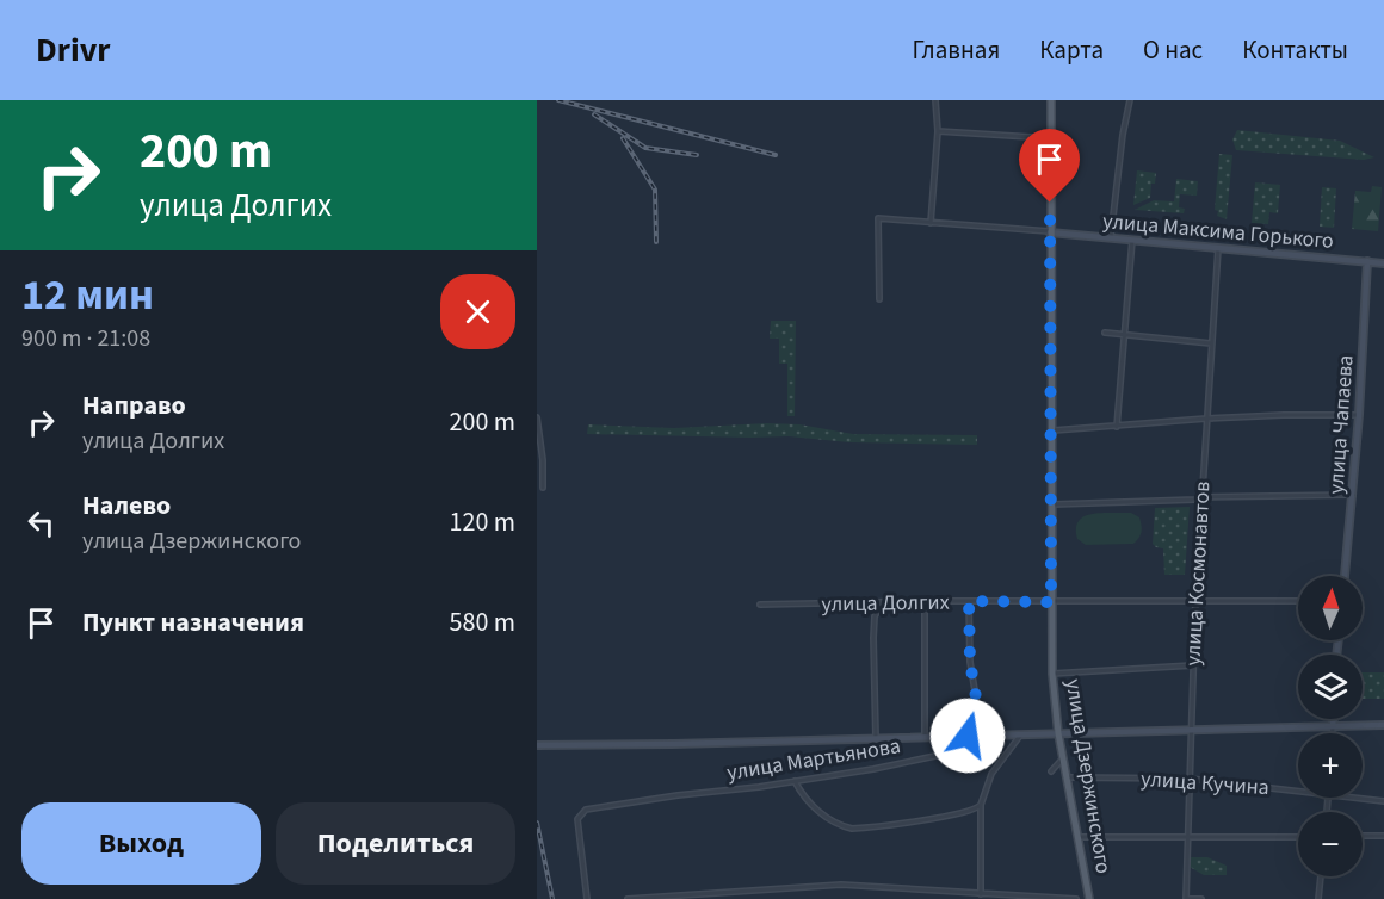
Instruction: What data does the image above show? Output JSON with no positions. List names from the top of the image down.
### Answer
{
  "streets": {
    "main road": ["улица Максима Горького", "улица Чапаева", "улица Дзержинского"],
    "street": [
      "улица Космонавтов",
      "улица Долгих",
      "улица Мартьянова",
      "улица Кучина"
    ]
  },
  "crossings": [
    ["улица Максима Горького", "улица Чапаева"],
    ["улица Максима Горького", "улица Космонавтов"],
    ["улица Максима Горького", "улица Дзержинского"],
    ["улица Космонавтов", "улица Долгих"],
    ["улица Космонавтов", "улица Кучина"],
    ["улица Долгих", "улица Дзержинского"],
    ["улица Дзержинского", "улица Кучина"]
  ],
  "north": "top",
  "page": {
    "header": "Drivr",
    "nav": [
      "Главная",
      "Карта",
      "О нас",
      "Контакты"
    ],
    "turn": ["200 m", "улица Долгих"],
    "heading": ["12 мин", "900 m · 21:08"],
    "list": [
      {
        "name": "Направо",
        "note": "улица Долгих",
        "value": "200 m"
      },
      {
        "name": "Налево",
        "note": "улица Дзержинского",
        "value": "120 m"
      },
      {
        "name": "Пункт назначения",
        "value": "580 m"
      }
    ],
    "map_buttons": ["+", "−"],
    "buttons": ["Выход", "Поделиться"]
  }
}
